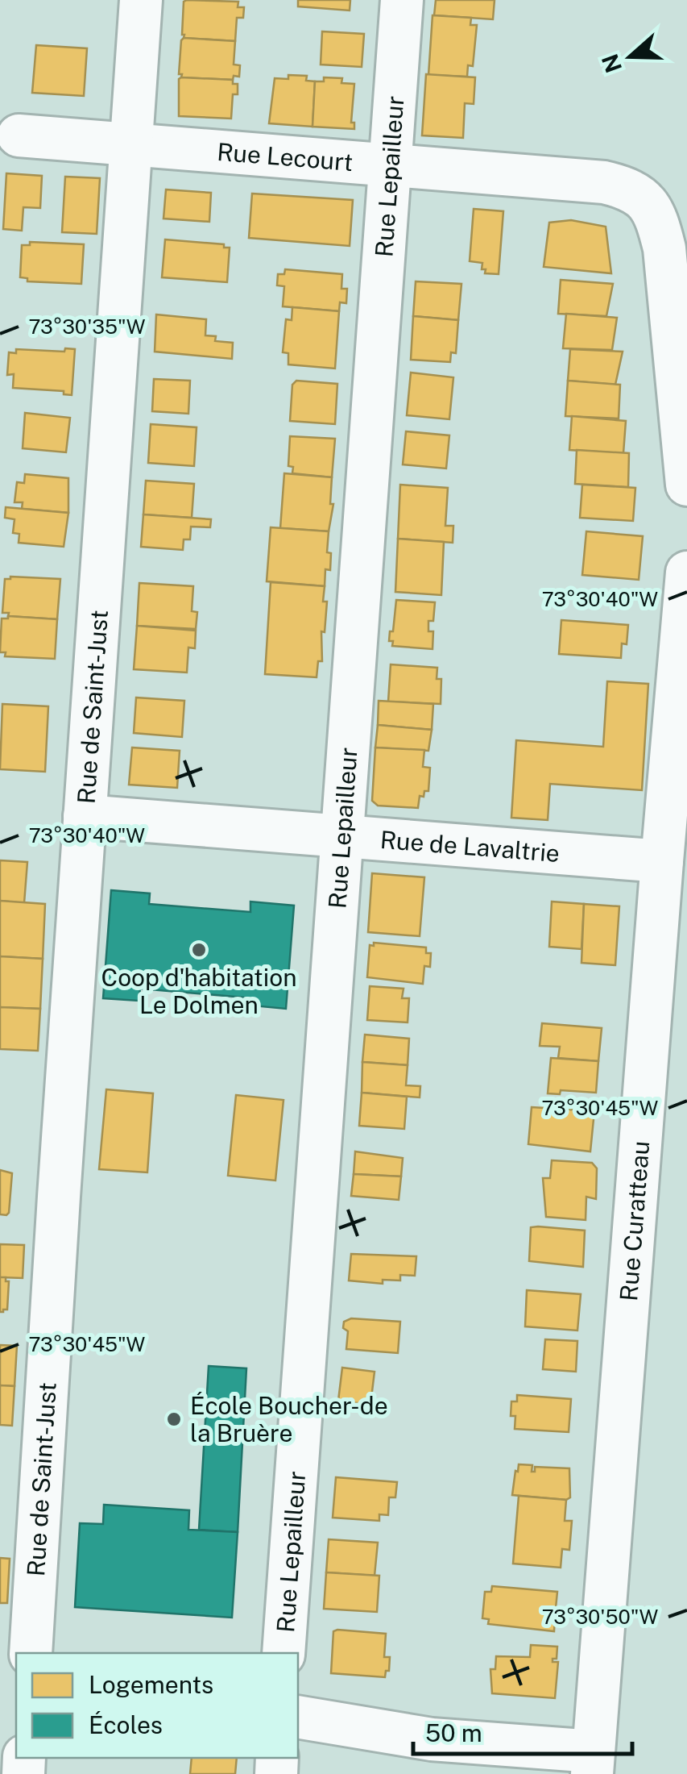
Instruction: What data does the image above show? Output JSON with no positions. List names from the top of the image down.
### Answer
{
  "streets": {
    "street": [
      "Rue Lecourt",
      "Rue Lepailleur",
      "Rue de Saint-Just",
      "Rue de Lavaltrie",
      "Rue Curatteau"
    ]
  },
  "crossings": [
    ["Rue Lecourt", "Rue Lepailleur"],
    ["Rue Lecourt", "Rue de Saint-Just"],
    ["Rue Lepailleur", "Rue de Lavaltrie"],
    ["Rue de Saint-Just", "Rue de Lavaltrie"],
    ["Rue de Lavaltrie", "Rue Curatteau"]
  ],
  "places": ["Coop d'habitation Le Dolmen", "École Boucher-de la Bruère"],
  "legend": ["Logements", "Écoles"],
  "scale_bar": "50 m",
  "north": "left",
  "coordinates": [
    "73°30'35\"W",
    "73°30'40\"W",
    "73°30'45\"W",
    "73°30'50\"W"
  ]
}
